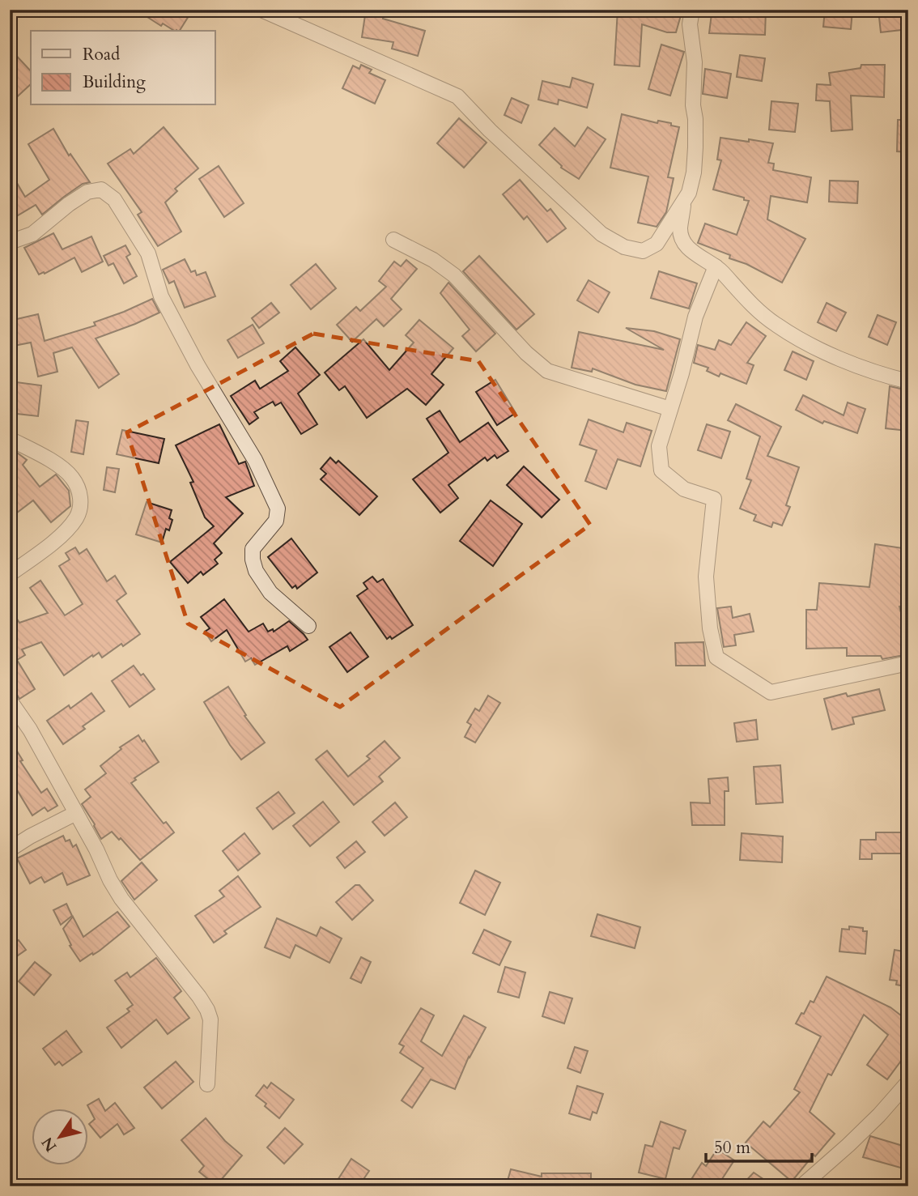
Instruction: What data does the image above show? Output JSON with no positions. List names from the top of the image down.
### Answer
{
  "legend": ["Road", "Building"],
  "scale_bar": "50 m",
  "north": "bottom left"
}
